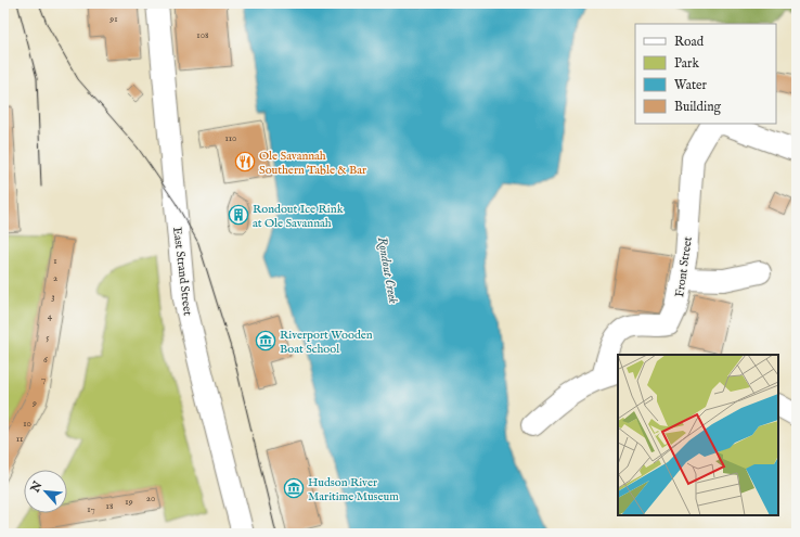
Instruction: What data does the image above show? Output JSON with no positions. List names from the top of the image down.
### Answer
{
  "streets": {
    "street": ["Front Street", "East Strand Street"]
  },
  "water": ["Rondout Creek"],
  "places": {
    "restaurant": ["Ole Savannah Southern Table & Bar"],
    "building": ["Rondout Ice Rink at Ole Savannah"],
    "museum": ["Riverport Wooden Boat School", "Hudson River Maritime Museum"]
  },
  "house_numbers": [
    "91",
    "108",
    "110",
    "1",
    "2",
    "3",
    "4",
    "5",
    "6",
    "7",
    "9",
    "10",
    "11",
    "20",
    "19",
    "18",
    "17"
  ],
  "legend": [
    "Road",
    "Park",
    "Water",
    "Building"
  ],
  "north": "top left"
}
